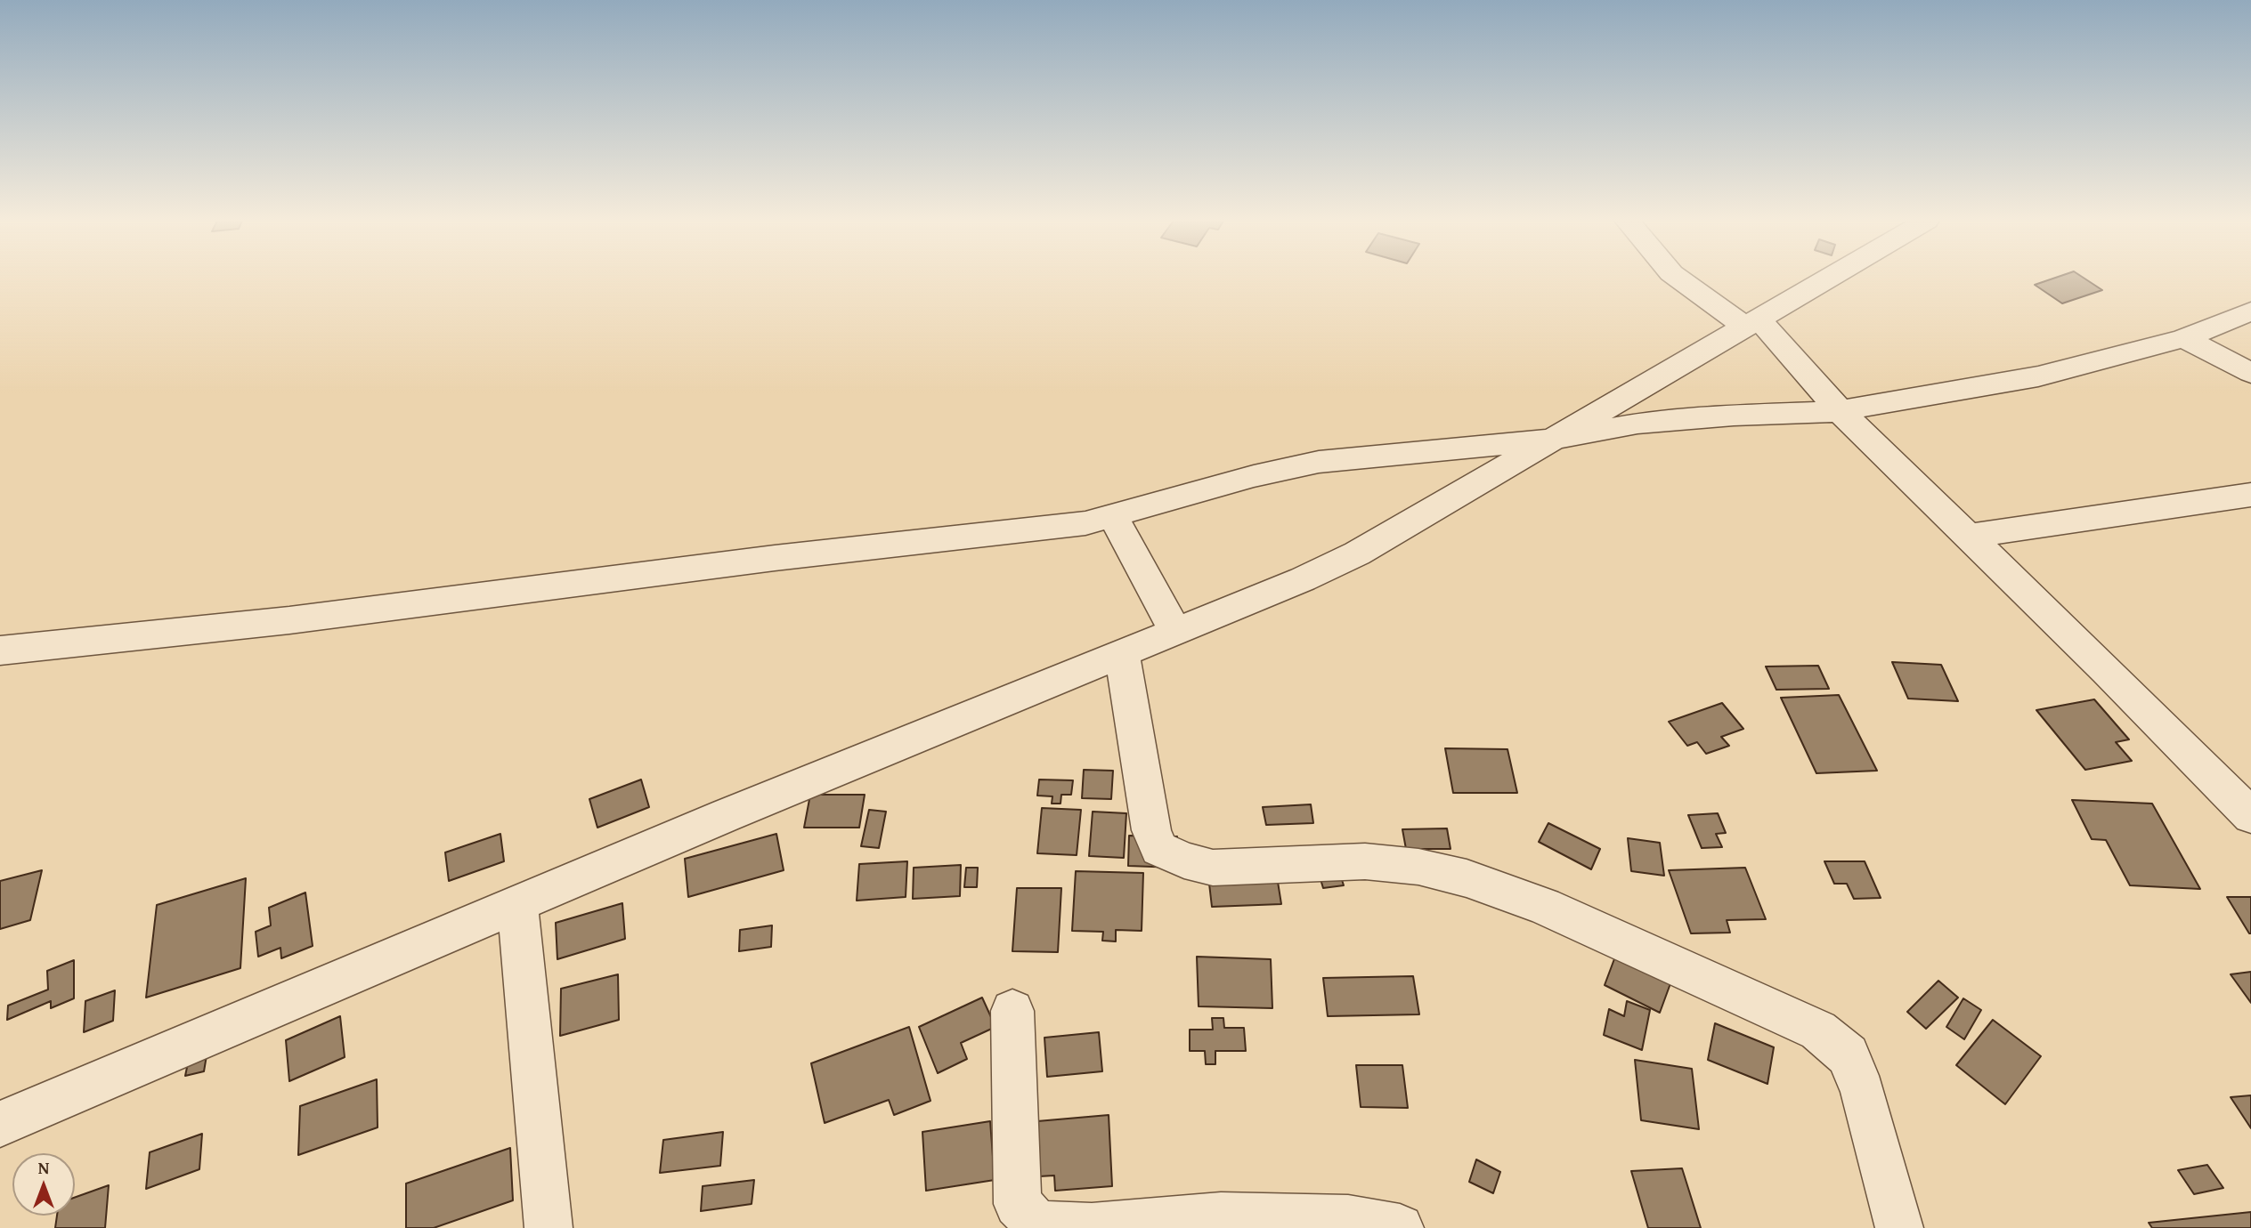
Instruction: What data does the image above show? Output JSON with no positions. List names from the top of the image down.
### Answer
{
  "north": "top"
}
